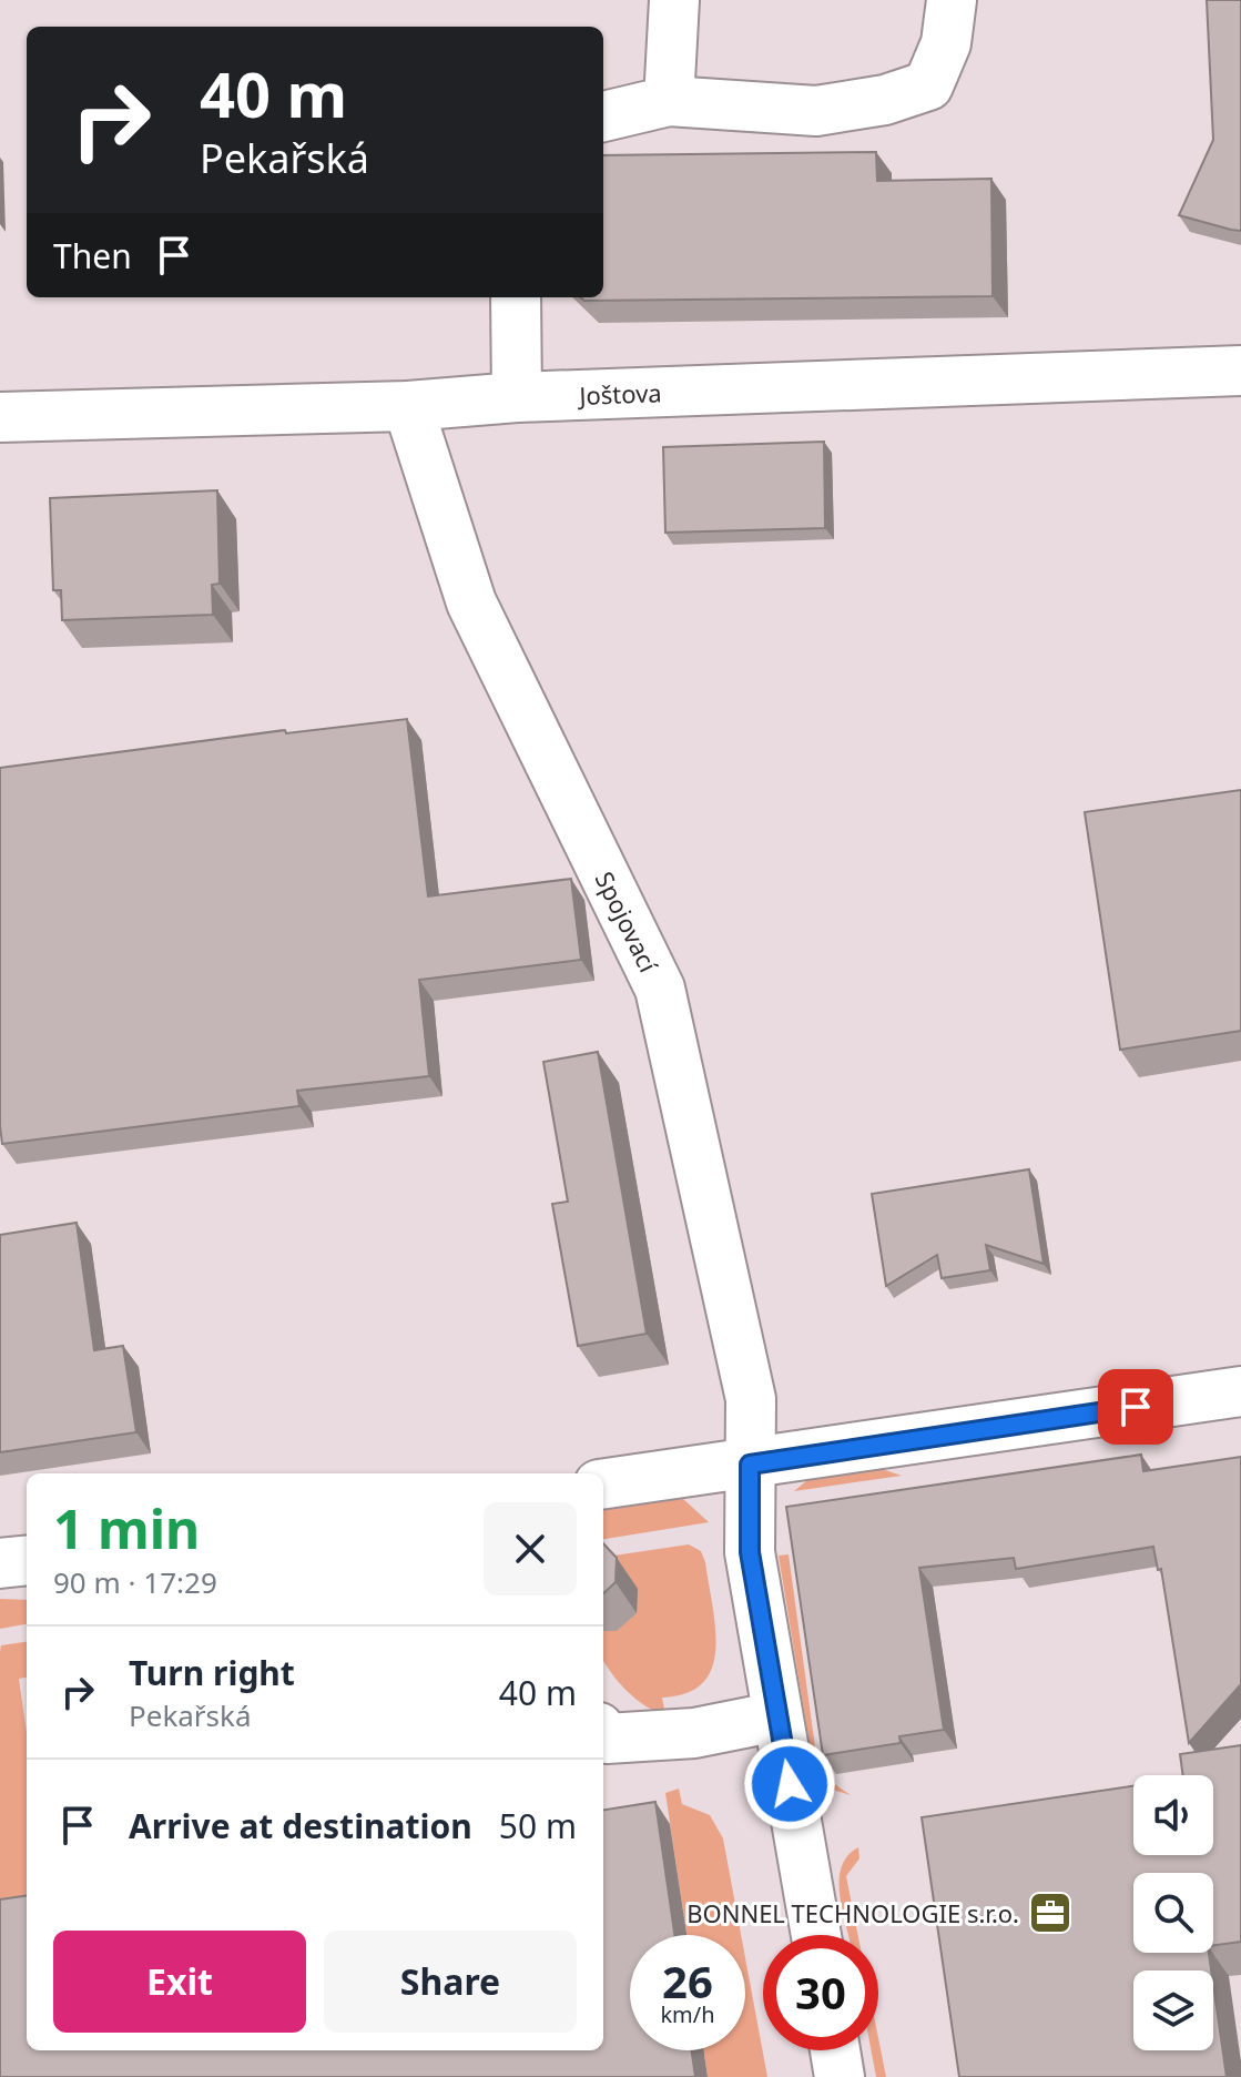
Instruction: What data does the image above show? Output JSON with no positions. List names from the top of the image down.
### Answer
{
  "streets": {
    "street": ["Joštova", "Spojovací"]
  },
  "crossings": [
    ["Joštova", "Spojovací"]
  ],
  "places": {
    "office": ["BONNEL TECHNOLOGIE s.r.o."]
  },
  "page": {
    "turn": ["40 m", "Pekařská"],
    "then": "Then",
    "heading": ["1 min", "90 m · 17:29"],
    "list": [
      {
        "name": "Turn right",
        "note": "Pekařská",
        "value": "40 m"
      },
      {
        "name": "Arrive at destination",
        "value": "50 m"
      }
    ],
    "buttons": ["Exit", "Share"],
    "speed": "26 km/h",
    "limit": "30"
  }
}
